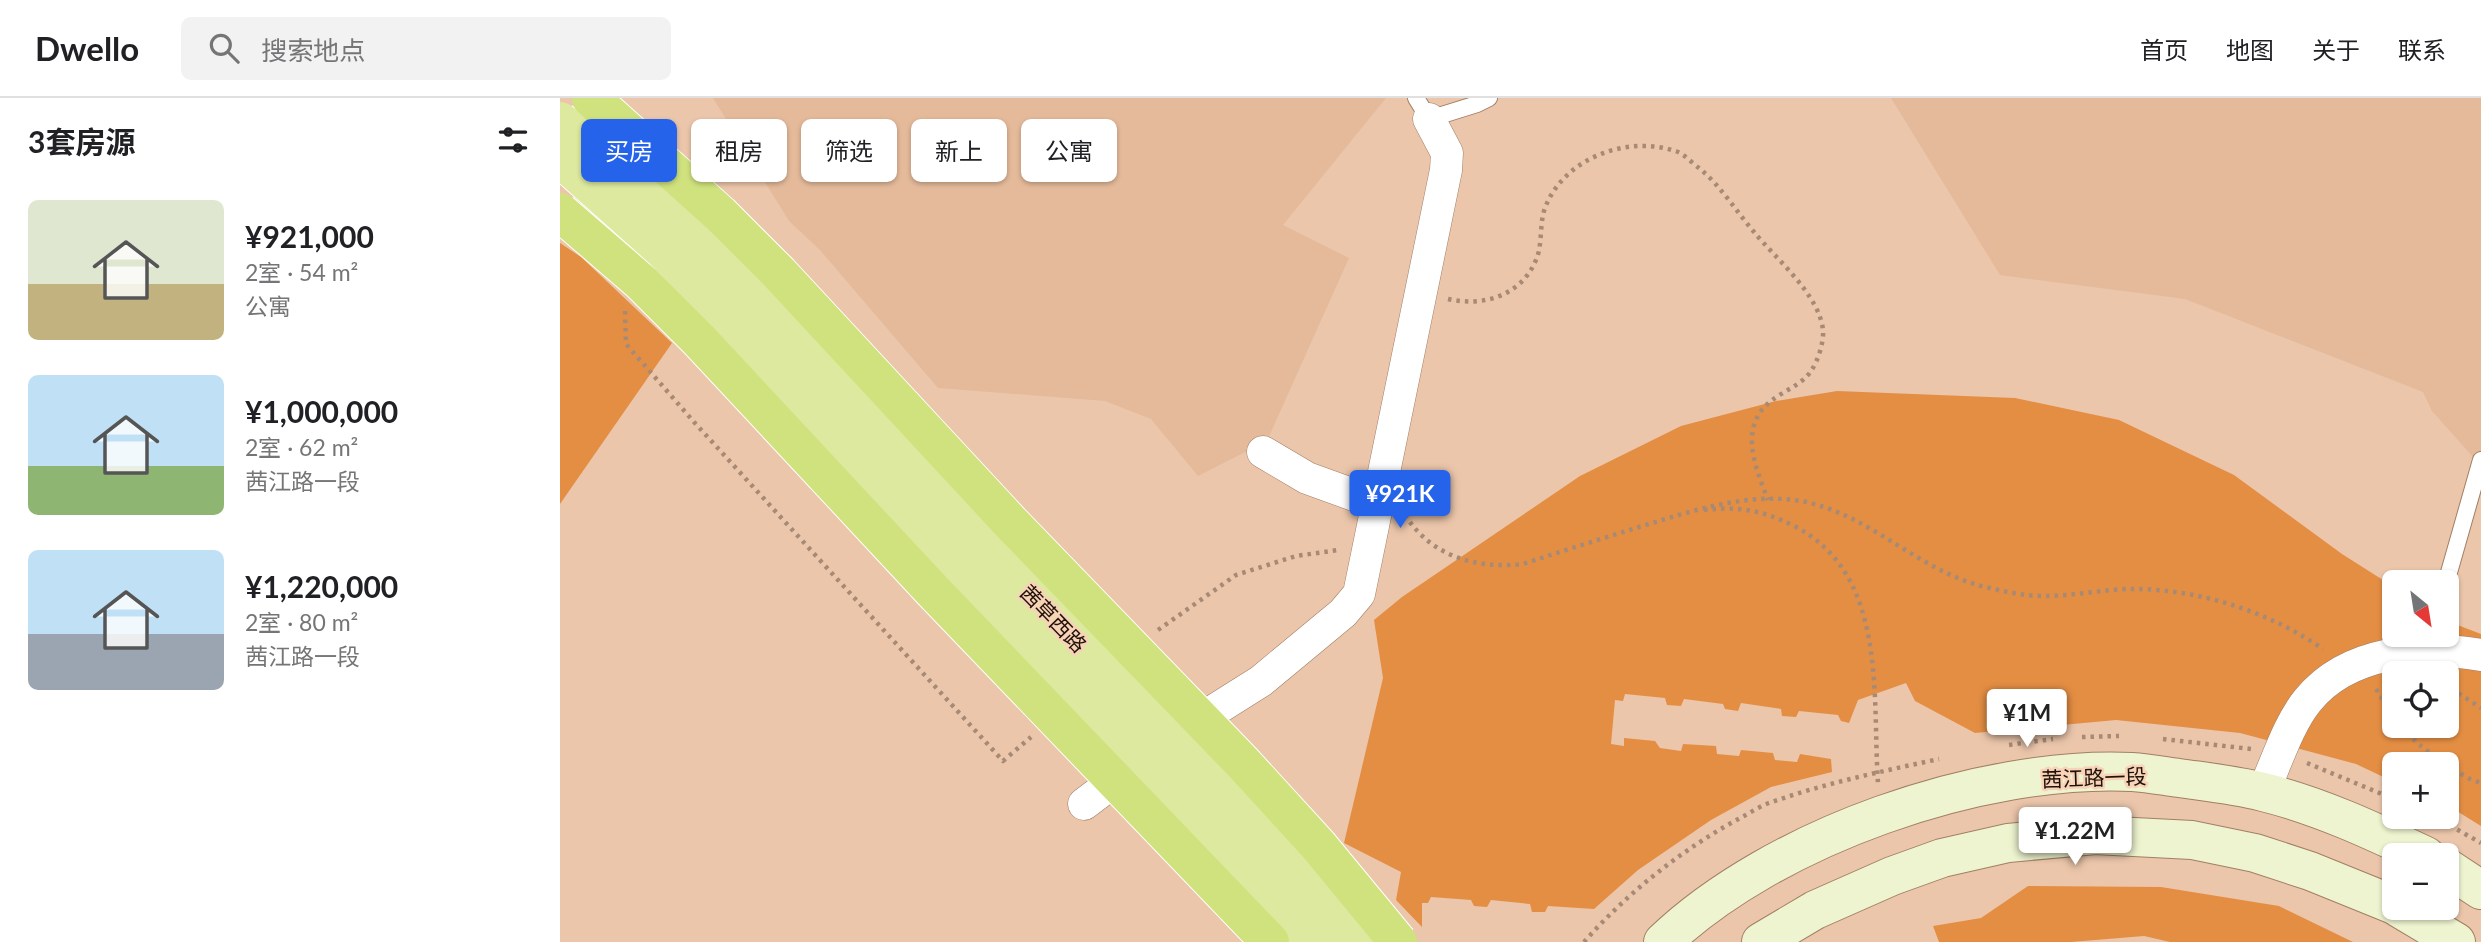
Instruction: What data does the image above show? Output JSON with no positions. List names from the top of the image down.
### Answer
{
  "streets": {
    "main road": ["茜草西路", "茜江路一段"]
  },
  "north": "bottom right",
  "page": {
    "header": "Dwello",
    "search": "搜索地点",
    "nav": [
      "首页",
      "地图",
      "关于",
      "联系"
    ],
    "heading": "3套房源",
    "chip": [
      "买房",
      "租房",
      "筛选",
      "新上",
      "公寓"
    ],
    "list": [
      {
        "name": "¥921,000",
        "note": "2室 · 54 m² · 公寓"
      },
      {
        "name": "¥1,000,000",
        "note": "2室 · 62 m² · 茜江路一段"
      },
      {
        "name": "¥1,220,000",
        "note": "2室 · 80 m² · 茜江路一段"
      }
    ],
    "price": ["¥921K", "¥1M", "¥1.22M"],
    "map_buttons": ["+", "−"]
  }
}
